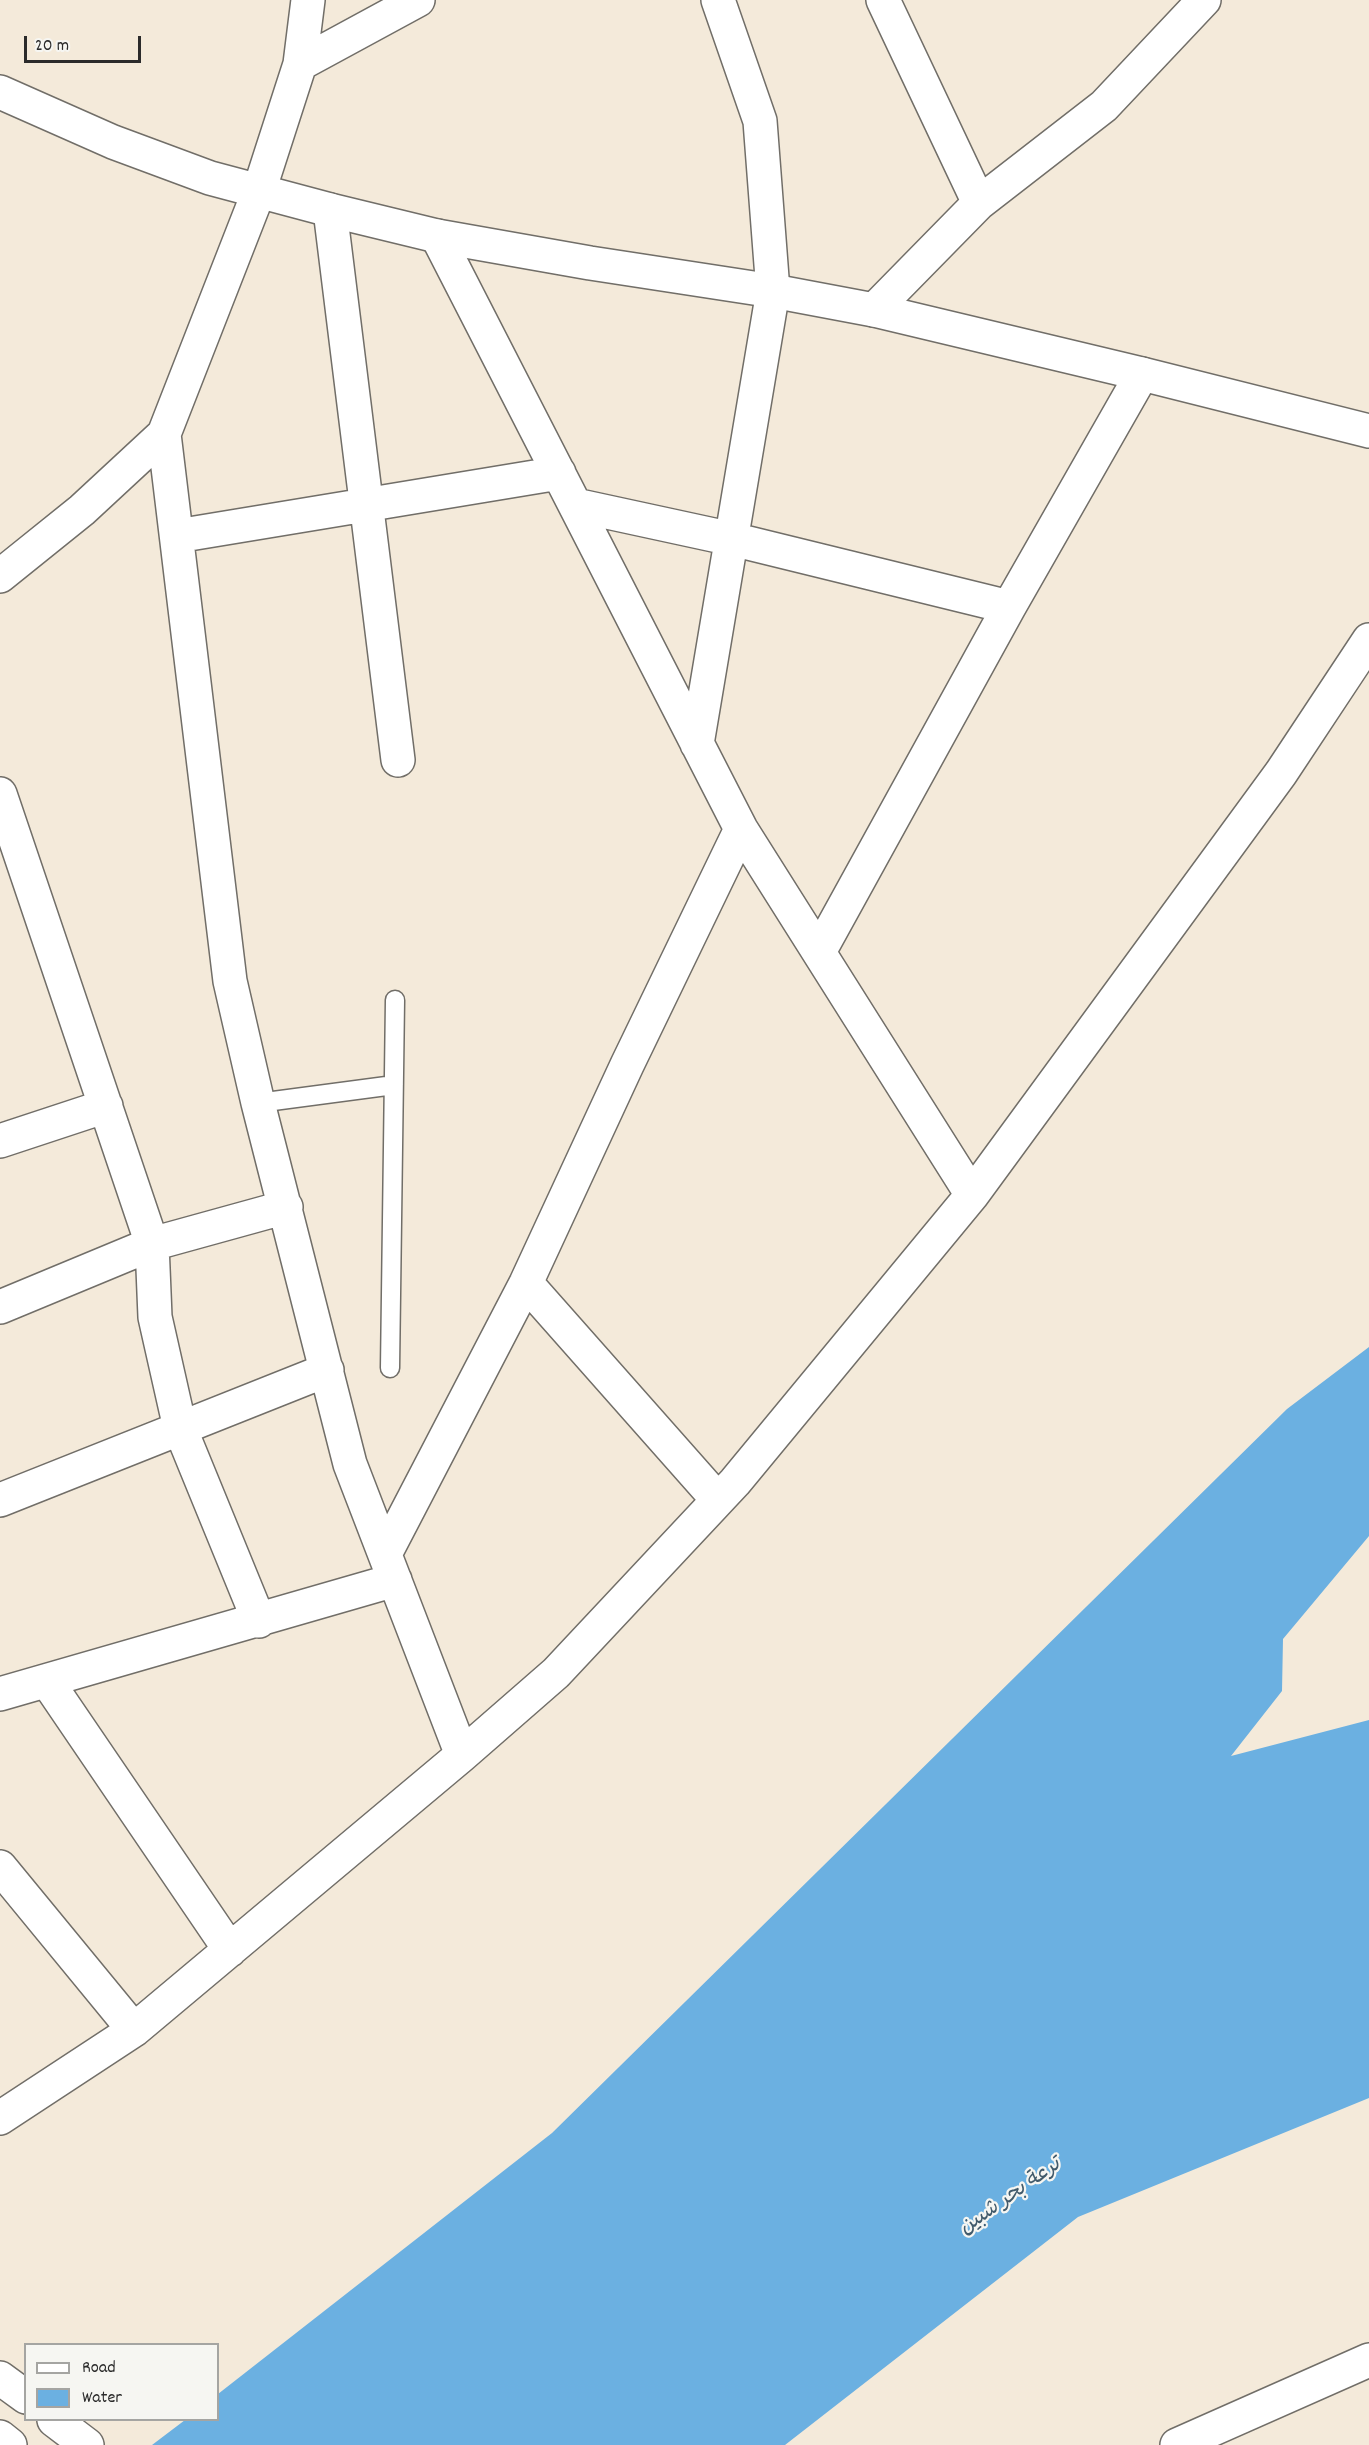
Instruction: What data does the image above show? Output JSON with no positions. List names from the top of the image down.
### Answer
{
  "water": ["ترعة بحر شبين"],
  "legend": ["Road", "Water"],
  "scale_bar": "20 m"
}
